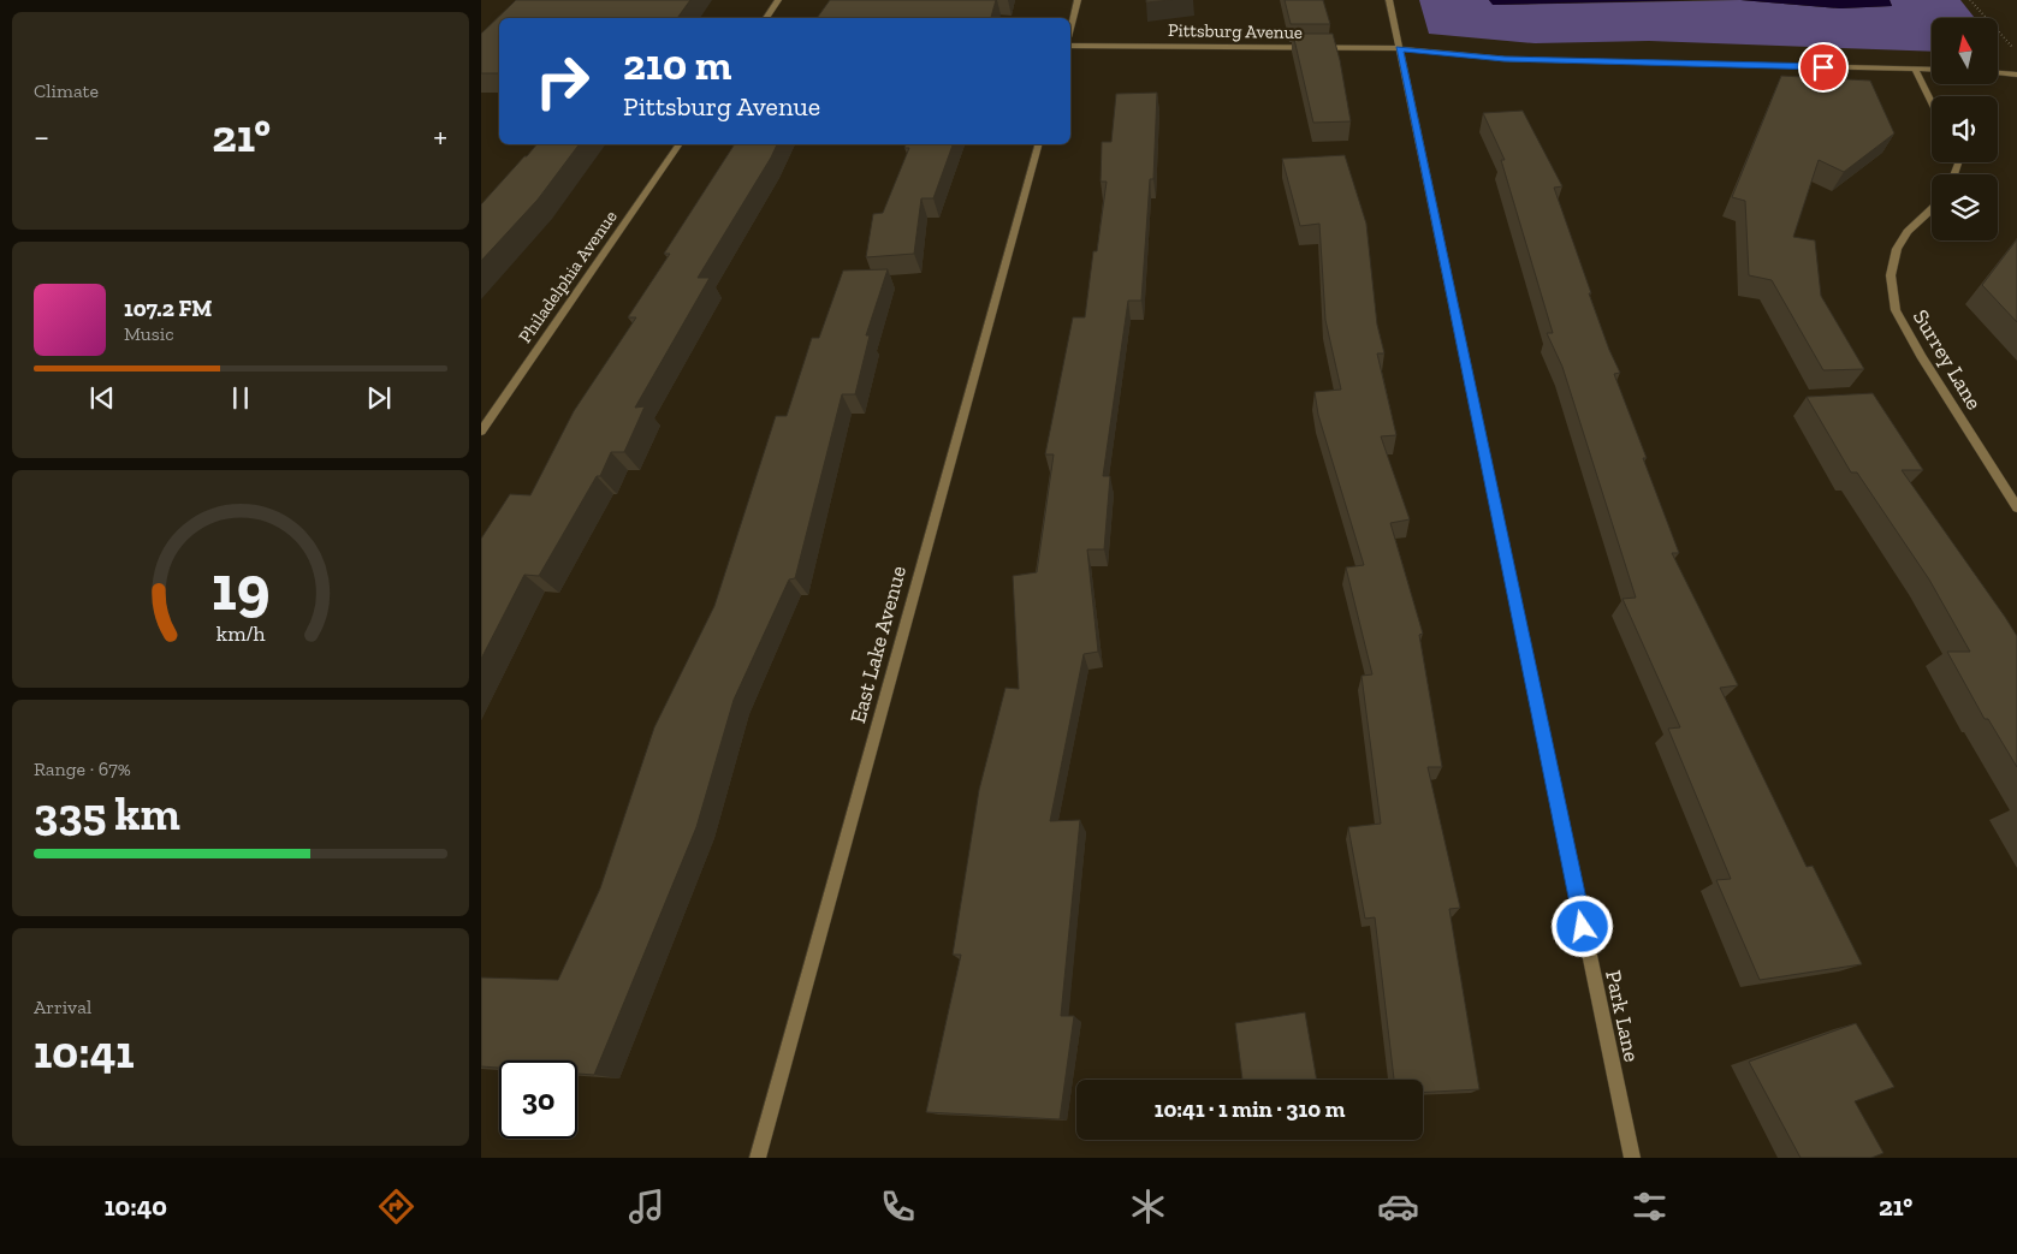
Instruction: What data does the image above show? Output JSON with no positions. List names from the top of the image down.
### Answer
{
  "streets": {
    "street": [
      "Pittsburg Avenue",
      "Philadelphia Avenue",
      "Surrey Lane",
      "East Lake Avenue",
      "Park Lane"
    ]
  },
  "crossings": [
    ["Pittsburg Avenue", "Park Lane"]
  ],
  "north": "top",
  "page": {
    "tile": [
      "Climate",
      ["Range · 67%", "335 km"],
      ["Arrival", "10:41"]
    ],
    "turn": ["210 m", "Pittsburg Avenue"],
    "heat": ["−", "21°", "+"],
    "song": ["107.2 FM", "Music"],
    "limit": "30",
    "trip": "10:41 · 1 min · 310 m",
    "tabs": ["10:40", "21°"],
    "gauge": ["19", "km/h"]
  }
}
